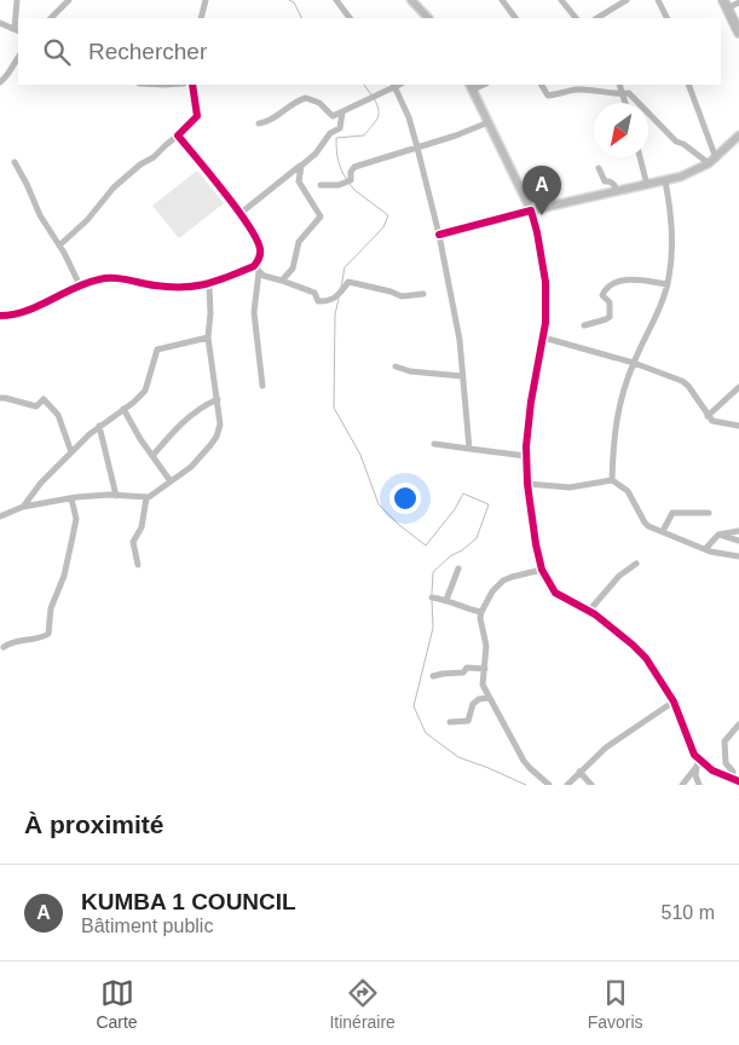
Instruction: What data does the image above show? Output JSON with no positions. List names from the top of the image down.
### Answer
{
  "north": "bottom left",
  "page": {
    "search": "Rechercher",
    "pins": "A",
    "heading": "À proximité",
    "list": [
      {
        "mark": "A",
        "name": "KUMBA 1 COUNCIL",
        "note": "Bâtiment public",
        "value": "510 m"
      }
    ],
    "nav": ["Carte", "Itinéraire", "Favoris"]
  }
}
